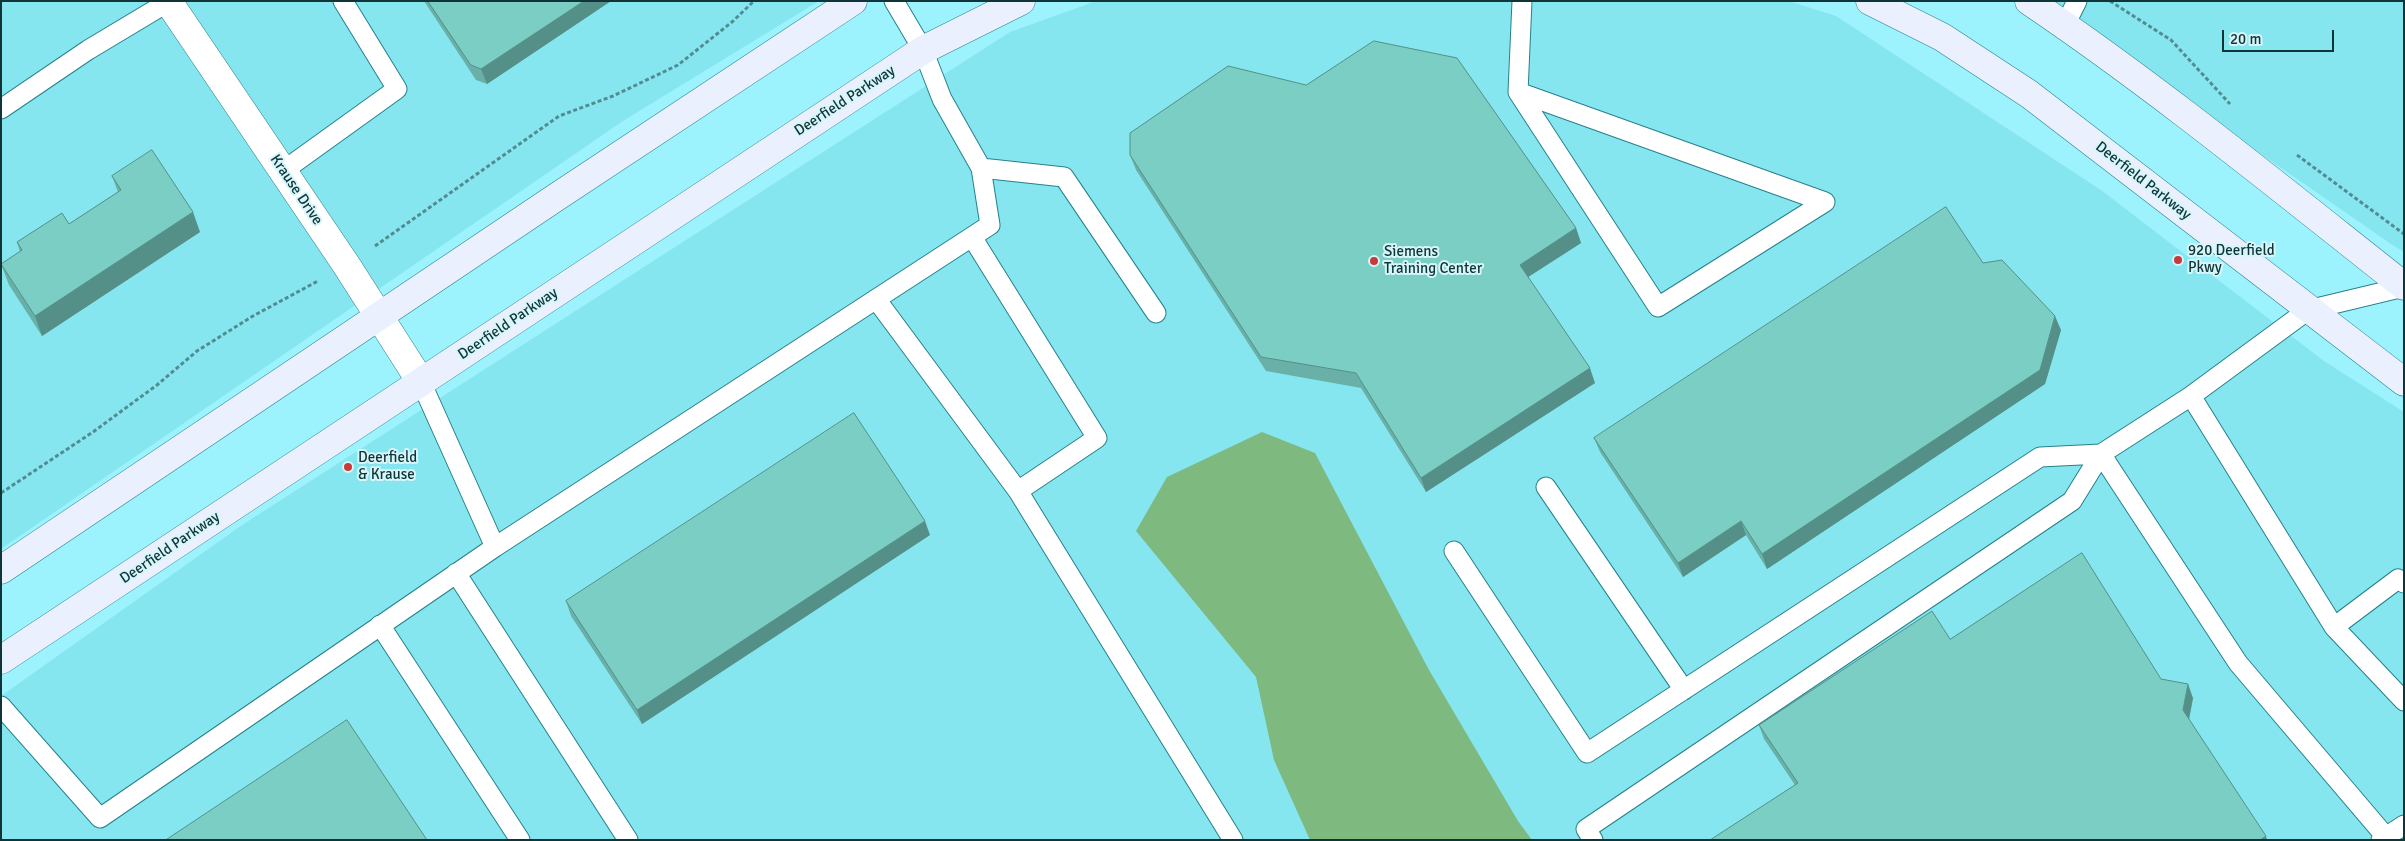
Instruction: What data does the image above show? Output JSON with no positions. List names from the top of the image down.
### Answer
{
  "streets": {
    "main road": ["Deerfield Parkway"],
    "street": ["Krause Drive"]
  },
  "crossings": [
    ["Deerfield Parkway", "Krause Drive"]
  ],
  "places": ["920 Deerfield Pkwy", "Siemens Training Center", "Deerfield & Krause"],
  "scale_bar": "20 m"
}
